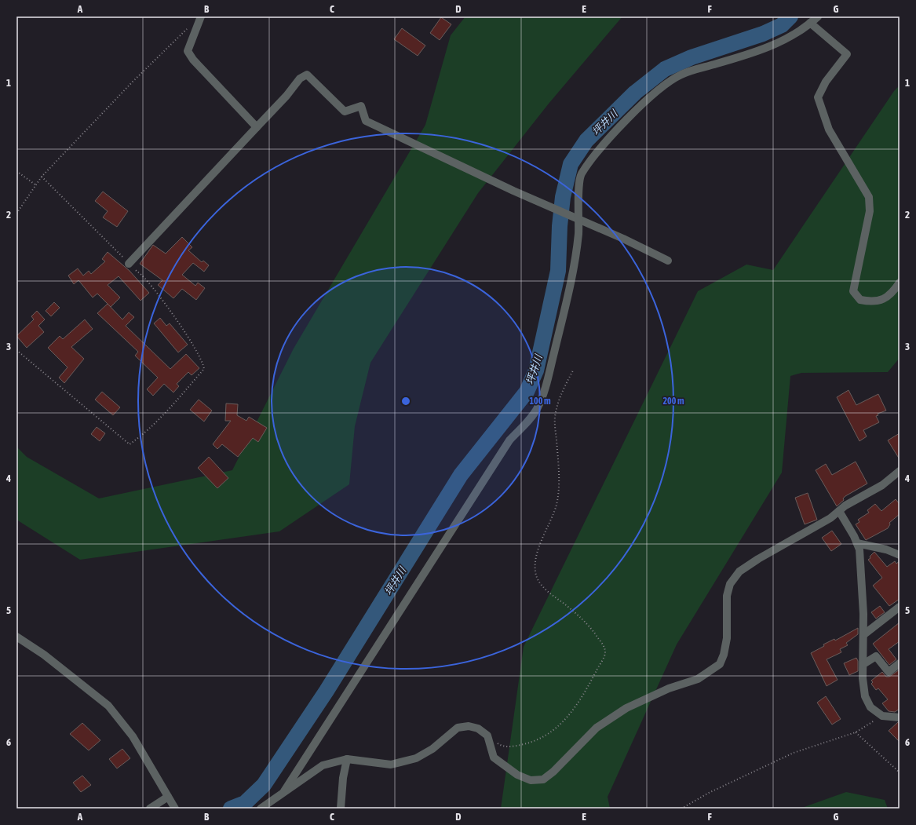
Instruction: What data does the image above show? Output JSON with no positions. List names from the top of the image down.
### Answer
{
  "water": ["坪井川"],
  "grid": {
    "columns": [
      "A",
      "B",
      "C",
      "D",
      "E",
      "F",
      "G"
    ],
    "rows": [
      "1",
      "2",
      "3",
      "4",
      "5",
      "6"
    ]
  },
  "rings": ["100 m", "200 m"]
}
